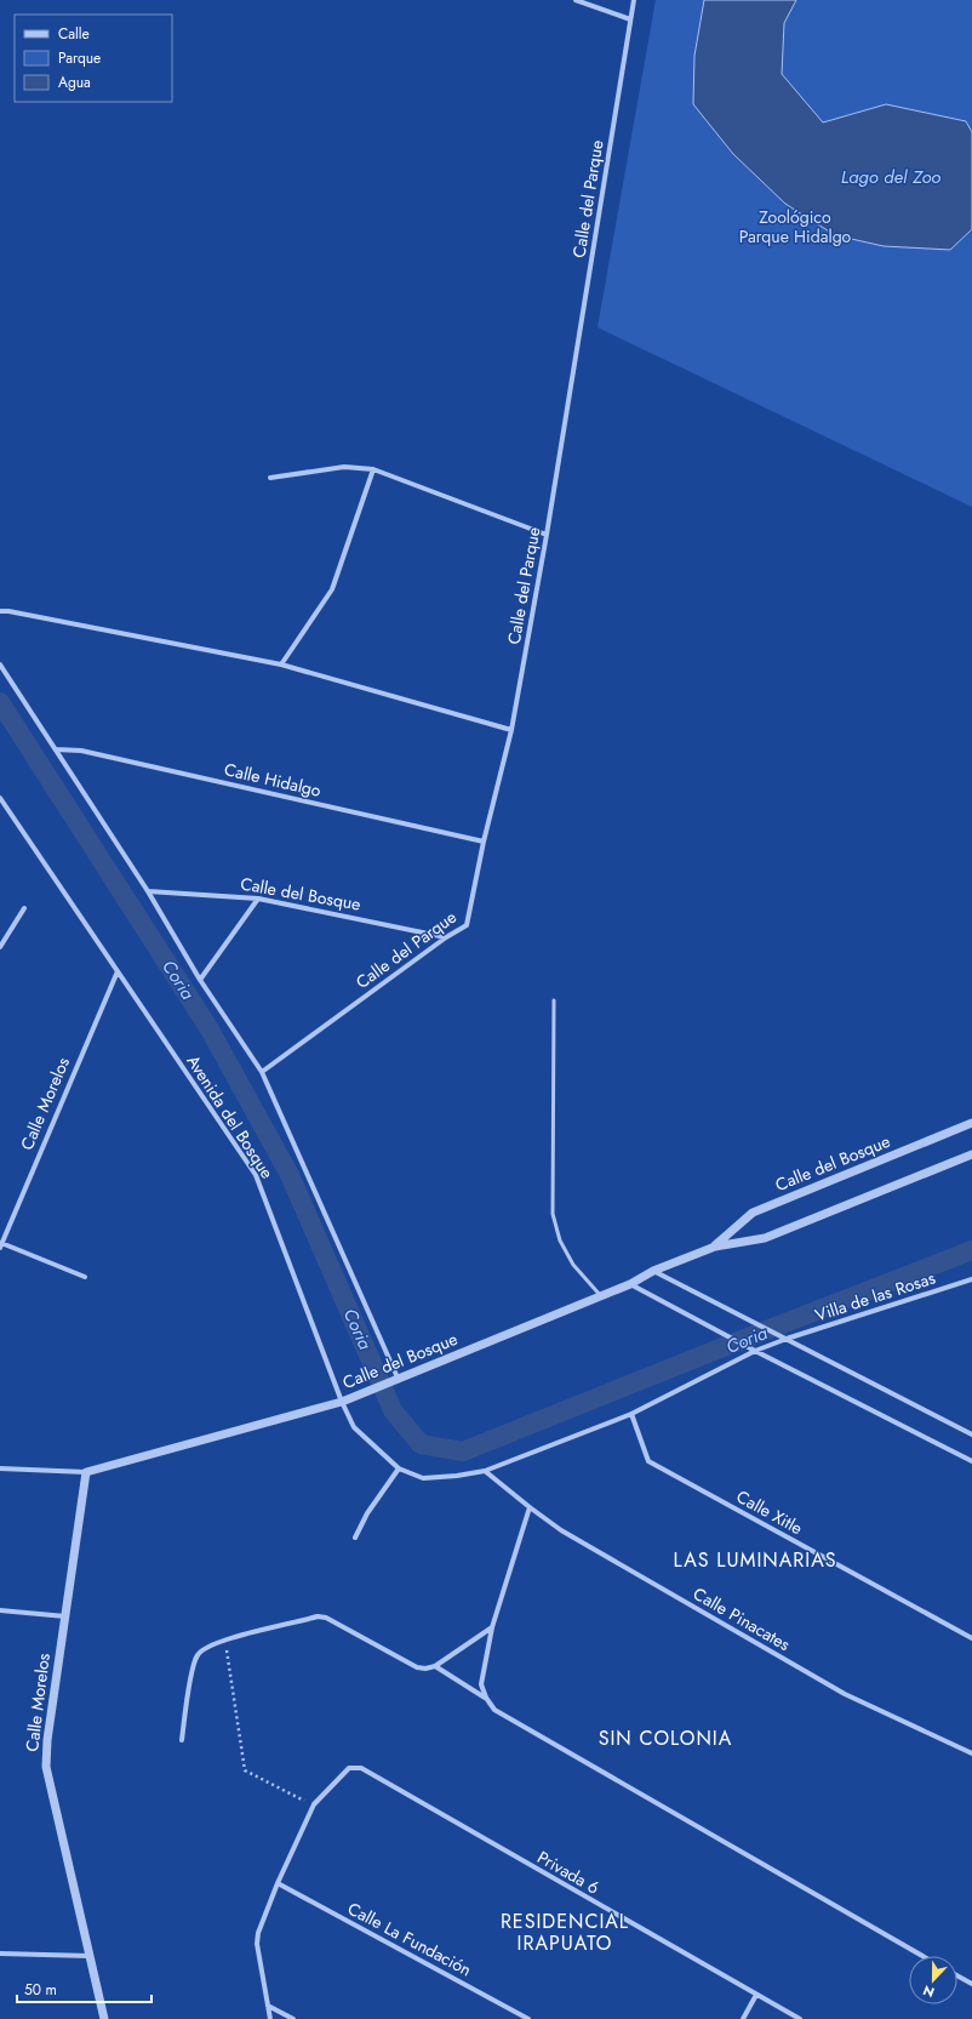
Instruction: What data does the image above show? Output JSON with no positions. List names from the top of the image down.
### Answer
{
  "streets": {
    "street": [
      "Calle del Parque",
      "Calle Hidalgo",
      "Calle del Bosque",
      "Calle Morelos",
      "Avenida del Bosque",
      "Villa de las Rosas",
      "Calle Xitle",
      "Calle Pinacates",
      "Privada 6",
      "Calle La Fundación"
    ]
  },
  "crossings": [
    ["Calle del Parque", "Calle Hidalgo"],
    ["Calle del Parque", "Calle del Bosque"],
    ["Calle del Bosque", "Calle Morelos"],
    ["Calle del Bosque", "Avenida del Bosque"],
    ["Calle Morelos", "Avenida del Bosque"],
    ["Avenida del Bosque", "Villa de las Rosas"],
    ["Villa de las Rosas", "Calle Xitle"],
    ["Villa de las Rosas", "Calle Pinacates"]
  ],
  "districts": ["LAS LUMINARIAS", "SIN COLONIA", "RESIDENCIAL IRAPUATO"],
  "water": ["Lago del Zoo", "Coria"],
  "parks": ["Zoológico Parque Hidalgo"],
  "legend": ["Calle", "Parque", "Agua"],
  "scale_bar": "50 m",
  "north": "bottom"
}
